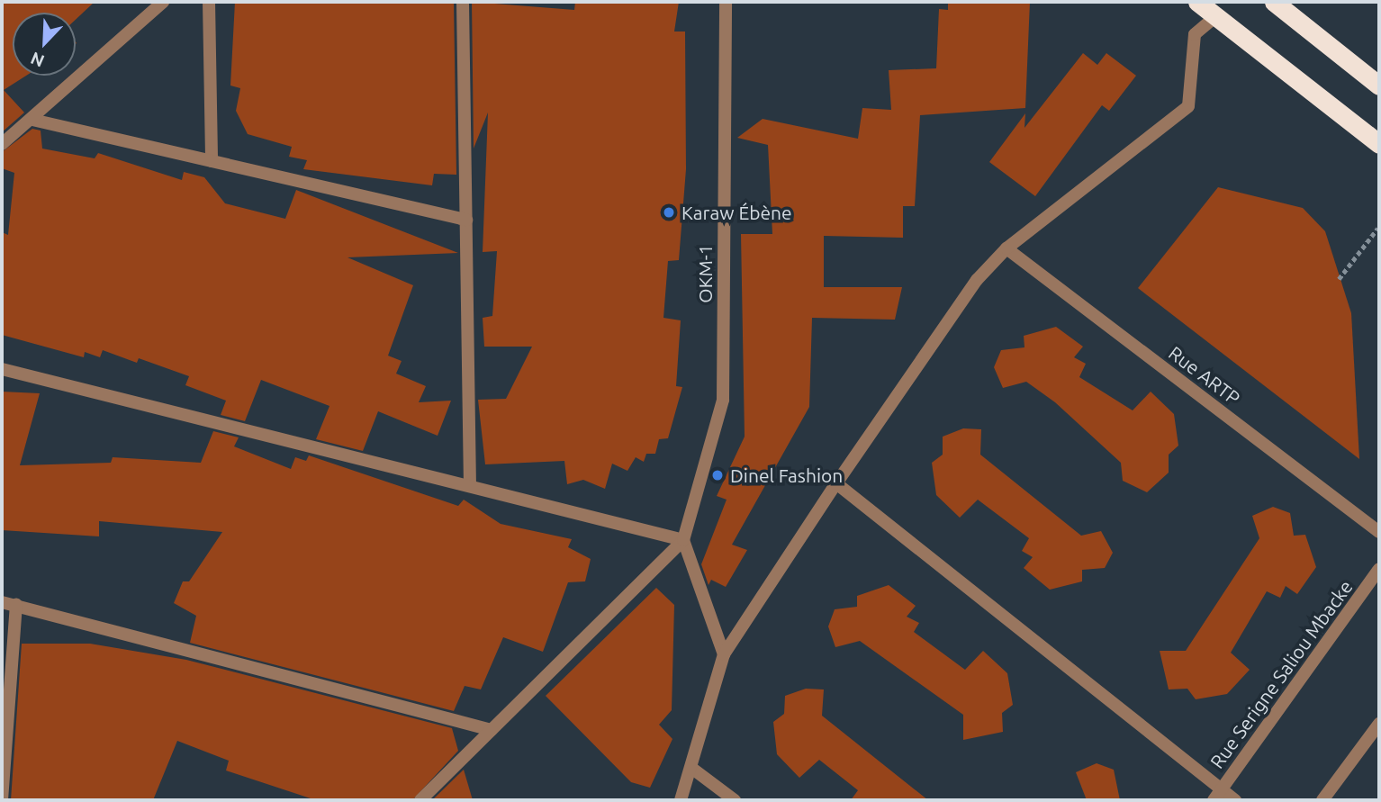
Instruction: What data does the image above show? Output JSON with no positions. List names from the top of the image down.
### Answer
{
  "streets": {
    "street": ["OKM-1", "Rue ARTP", "Rue Serigne Saliou Mbacke"]
  },
  "places": ["Karaw Ébène", "Dinel Fashion"],
  "north": "bottom left"
}
